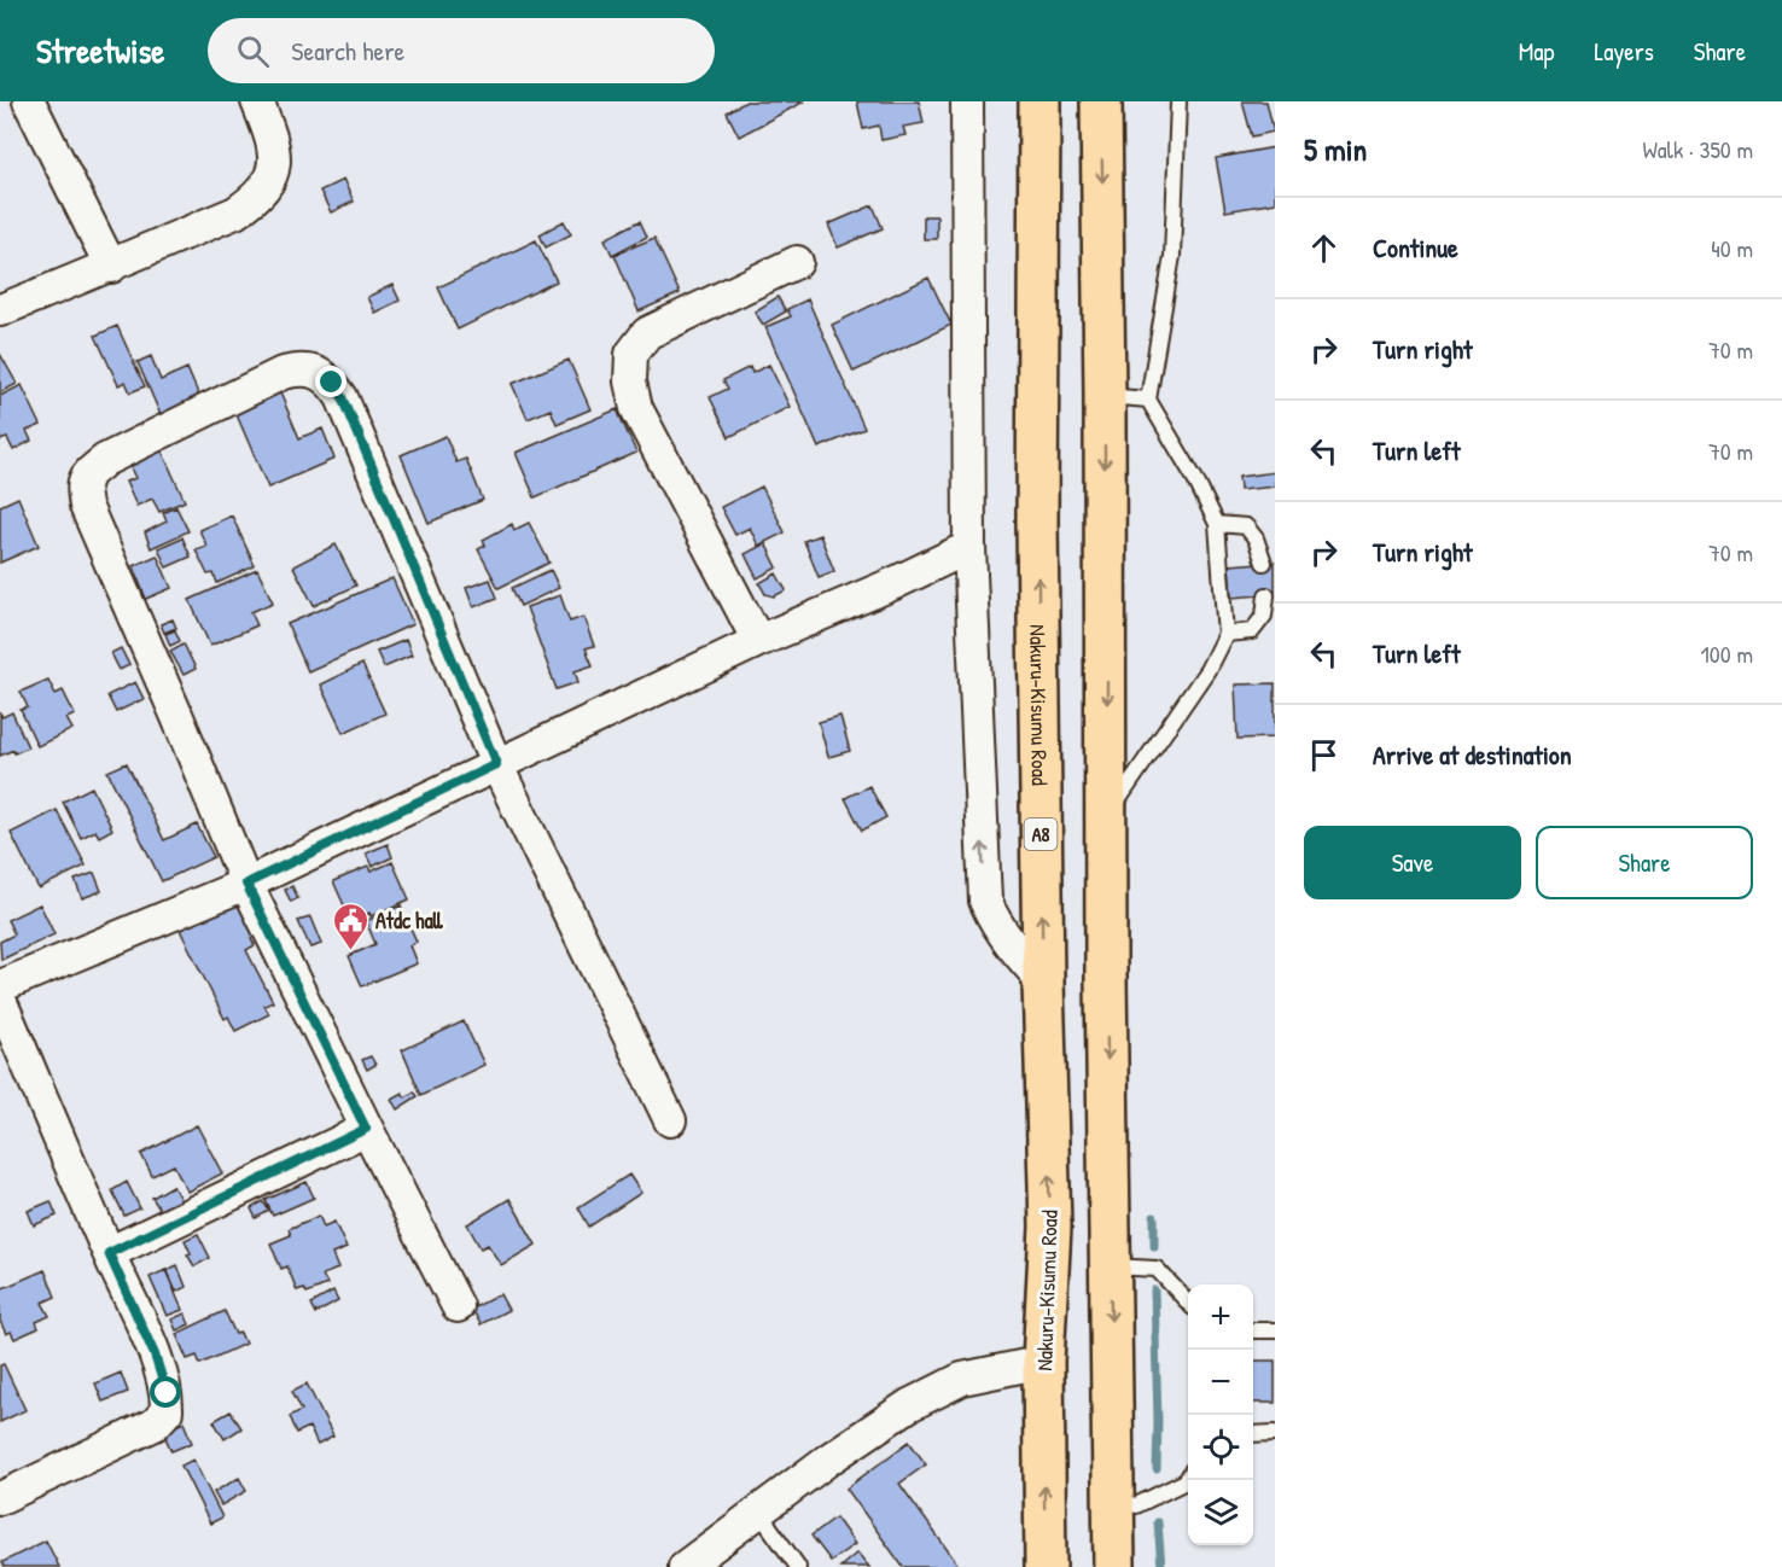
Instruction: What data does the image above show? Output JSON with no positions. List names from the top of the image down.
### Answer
{
  "streets": {
    "highway": ["Nakuru-Kisumu Road", "A8"]
  },
  "places": {
    "public building": ["Atdc hall"]
  },
  "page": {
    "header": "Streetwise",
    "search": "Search here",
    "nav": ["Map", "Layers", "Share"],
    "heading": ["5 min", "Walk · 350 m"],
    "list": [
      ["Continue", "40 m"],
      ["Turn right", "70 m"],
      ["Turn left", "70 m"],
      ["Turn right", "70 m"],
      ["Turn left", "100 m"],
      "Arrive at destination"
    ],
    "buttons": ["Save", "Share"],
    "map_buttons": ["+", "−"]
  }
}
